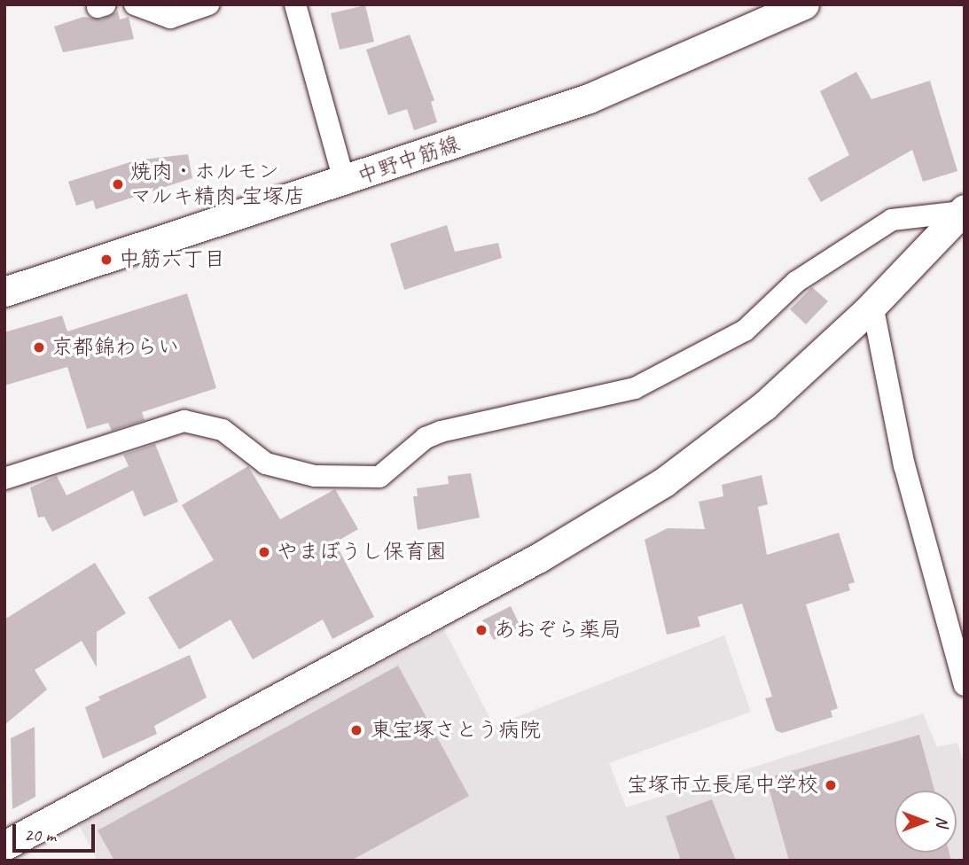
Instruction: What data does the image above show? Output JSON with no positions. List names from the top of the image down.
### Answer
{
  "streets": {
    "street": ["中野中筋線"]
  },
  "places": [
    "焼肉・ホルモン マルキ精肉 宝塚店",
    "中筋六丁目",
    "京都錦わらい",
    "やまぼうし保育園",
    "あおぞら薬局",
    "東宝塚さとう病院",
    "宝塚市立長尾中学校"
  ],
  "scale_bar": "20 m",
  "north": "right"
}
